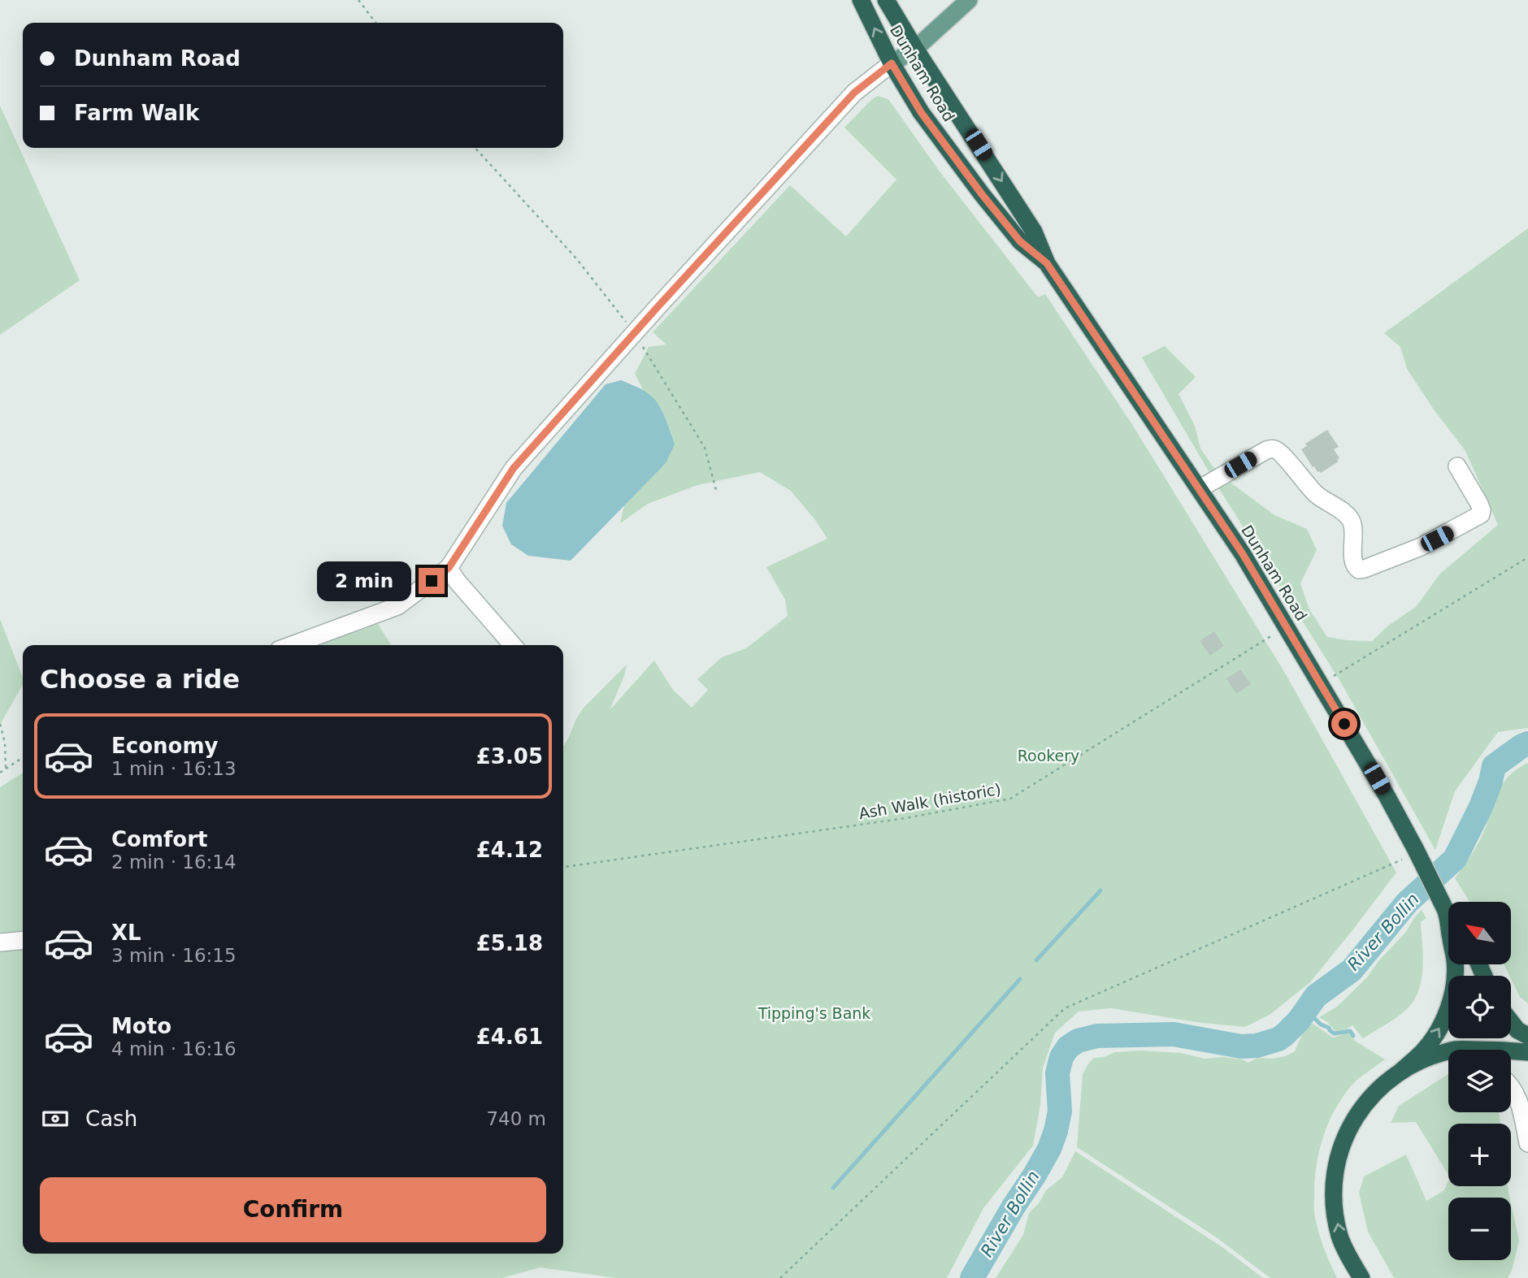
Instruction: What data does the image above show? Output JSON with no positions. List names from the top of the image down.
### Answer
{
  "streets": {
    "highway": ["Dunham Road"],
    "path": ["Ash Walk (historic)"]
  },
  "water": ["River Bollin"],
  "parks": ["Rookery", "Tipping's Bank"],
  "north": "top left",
  "page": {
    "banner": ["Dunham Road", "Farm Walk"],
    "bubble": "2 min",
    "heading": "Choose a ride",
    "list": [
      {
        "name": "Economy",
        "note": "1 min · 16:13",
        "value": "£3.05"
      },
      {
        "name": "Comfort",
        "note": "2 min · 16:14",
        "value": "£4.12"
      },
      {
        "name": "XL",
        "note": "3 min · 16:15",
        "value": "£5.18"
      },
      {
        "name": "Moto",
        "note": "4 min · 16:16",
        "value": "£4.61"
      }
    ],
    "map_buttons": ["+", "−"],
    "pay": ["Cash", "740 m"],
    "buttons": "Confirm"
  }
}
